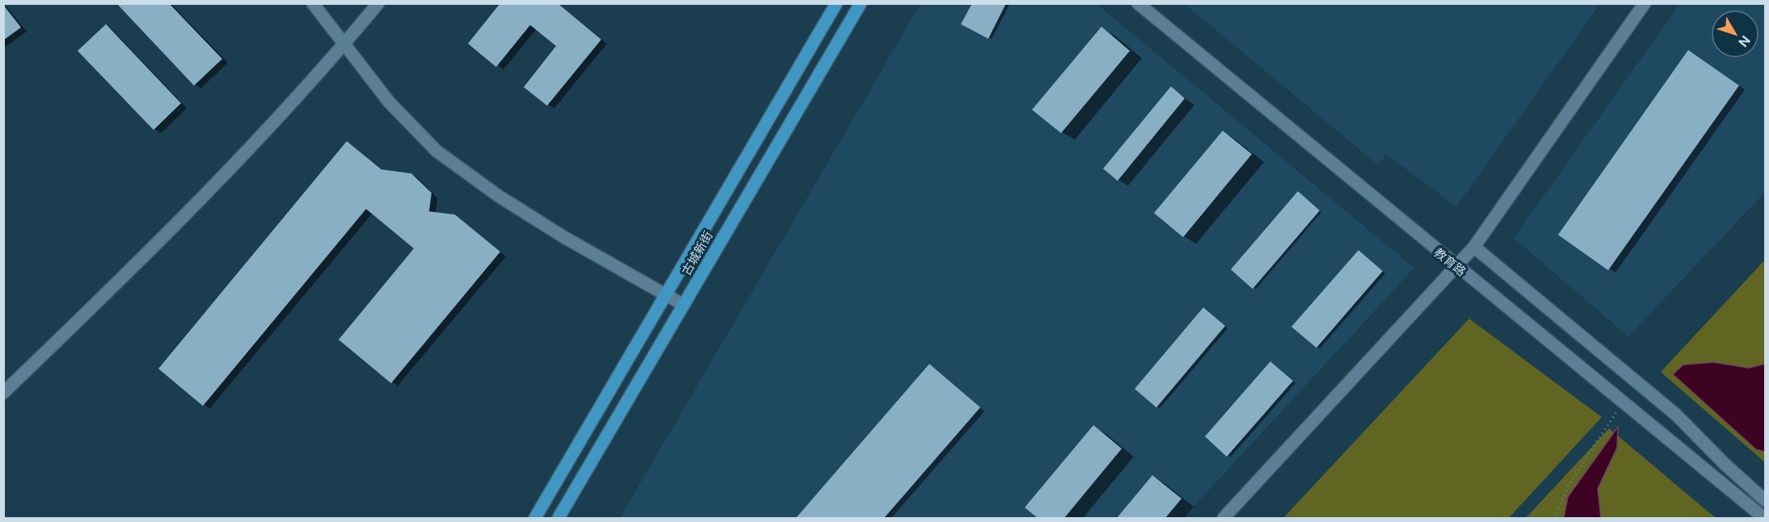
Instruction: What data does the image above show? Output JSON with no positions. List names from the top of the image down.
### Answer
{
  "streets": {
    "main road": ["古城新街"],
    "street": ["教育路"]
  },
  "north": "bottom right"
}
